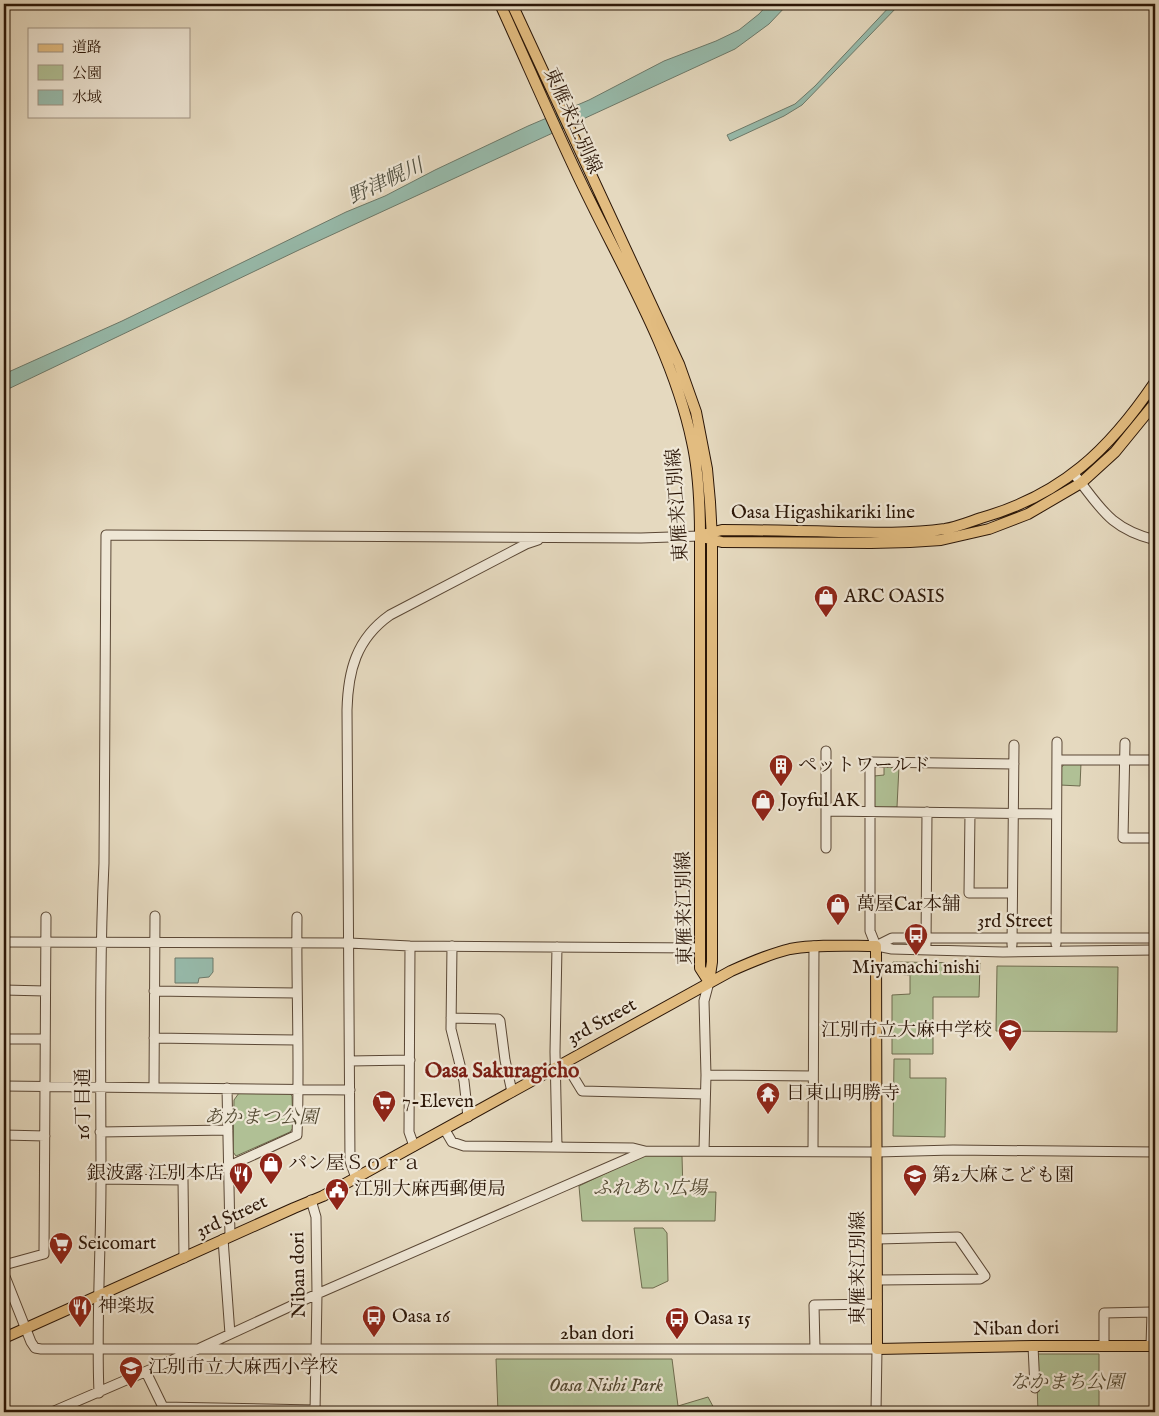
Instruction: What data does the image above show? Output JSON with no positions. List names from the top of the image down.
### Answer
{
  "streets": {
    "main road": [
      "東雁来江別線",
      "Oasa Higashikariki line",
      "3rd Street",
      "Niban dori"
    ],
    "street": ["16丁目通", "2ban dori"]
  },
  "crossings": [
    ["東雁来江別線", "Oasa Higashikariki line"],
    ["東雁来江別線", "3rd Street"],
    ["東雁来江別線", "Niban dori"],
    ["東雁来江別線", "2ban dori"],
    ["3rd Street", "16丁目通"],
    ["3rd Street", "Niban dori"],
    ["3rd Street", "2ban dori"],
    ["16丁目通", "2ban dori"],
    ["Niban dori", "2ban dori"]
  ],
  "districts": ["Oasa Sakuragicho"],
  "water": ["野津幌川"],
  "parks": [
    "あかまつ公園",
    "ふれあい広場",
    "なかまち公園",
    "Oasa Nishi Park"
  ],
  "places": {
    "shop": [
      "ARC OASIS",
      "Joyful AK",
      "萬屋Car本舗",
      "パン屋Ｓｏｒａ"
    ],
    "building": ["ペットワールド"],
    "bus stop": ["Miyamachi nishi", "Oasa 16", "Oasa 15"],
    "school or university": ["江別市立大麻中学校", "第2大麻こども園", "江別市立大麻西小学校"],
    "temple": ["日東山明勝寺"],
    "supermarket": ["7-Eleven", "Seicomart"],
    "restaurant": ["銀波露 江別本店", "神楽坂"],
    "public building": ["江別大麻西郵便局"]
  },
  "legend": ["道路", "公園", "水域"]
}
